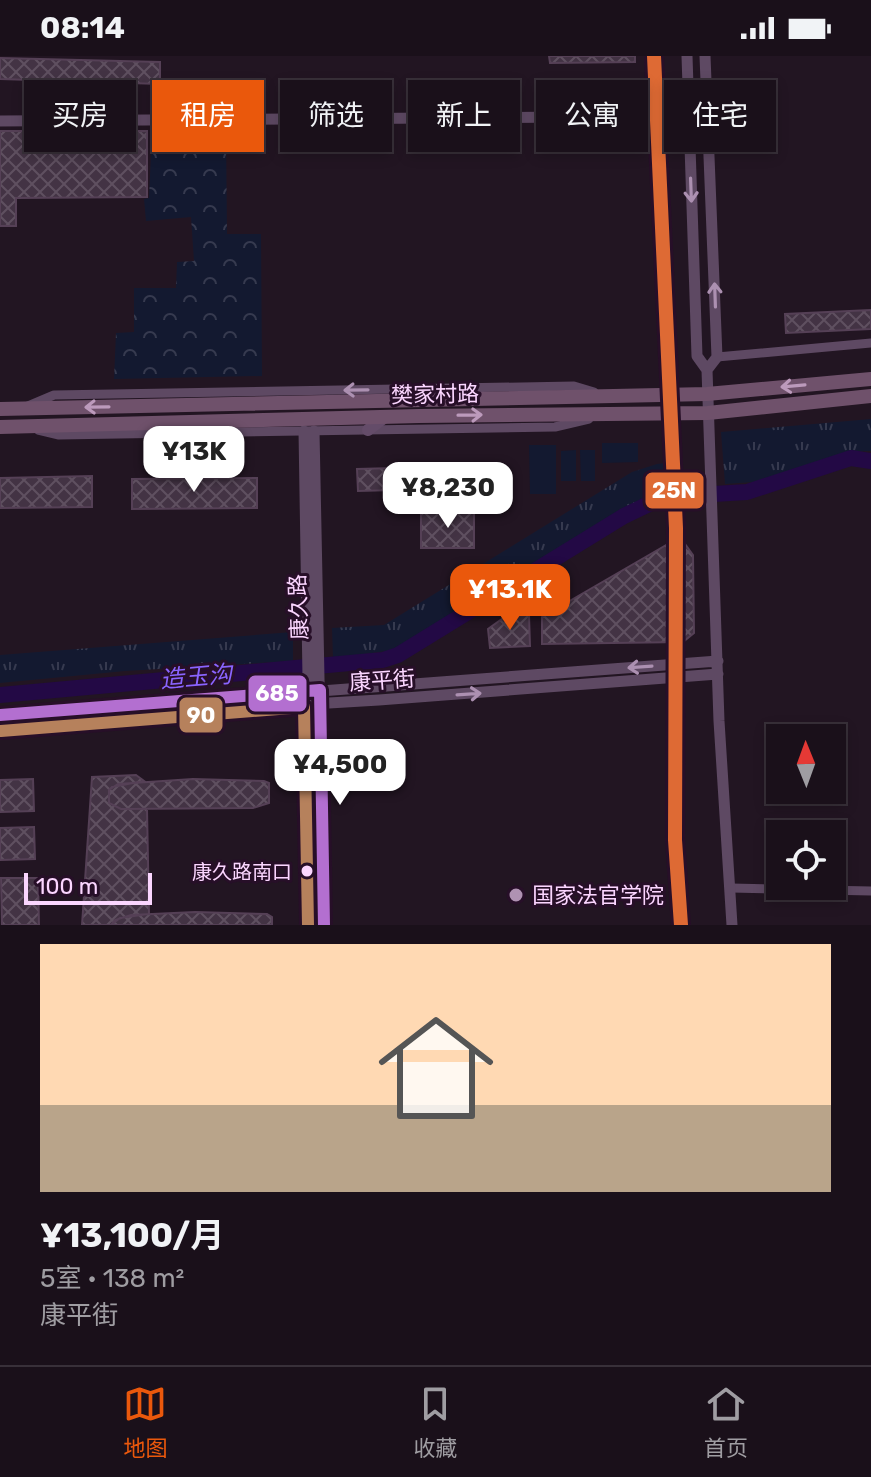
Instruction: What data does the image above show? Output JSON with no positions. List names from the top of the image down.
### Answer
{
  "streets": {
    "main road": ["樊家村路"],
    "street": ["康久路", "康平街"]
  },
  "crossings": [
    ["康久路", "康平街"]
  ],
  "water": ["造玉沟"],
  "places": ["康久路南口", "国家法官学院"],
  "lines": ["transit line 25N", "transit line 685", "transit line 90"],
  "scale_bar": "100 m",
  "north": "top",
  "page": {
    "status": "08:14",
    "chip": [
      "买房",
      "租房",
      "筛选",
      "新上",
      "公寓",
      "住宅"
    ],
    "price": [
      "¥13K",
      "¥8,230",
      "¥13.1K",
      "¥4,500"
    ],
    "scale": "100 m",
    "list": [
      {
        "name": "¥13,100/月",
        "note": "5室 · 138 m² · 康平街"
      }
    ],
    "tabs": ["地图", "收藏", "首页"]
  }
}
